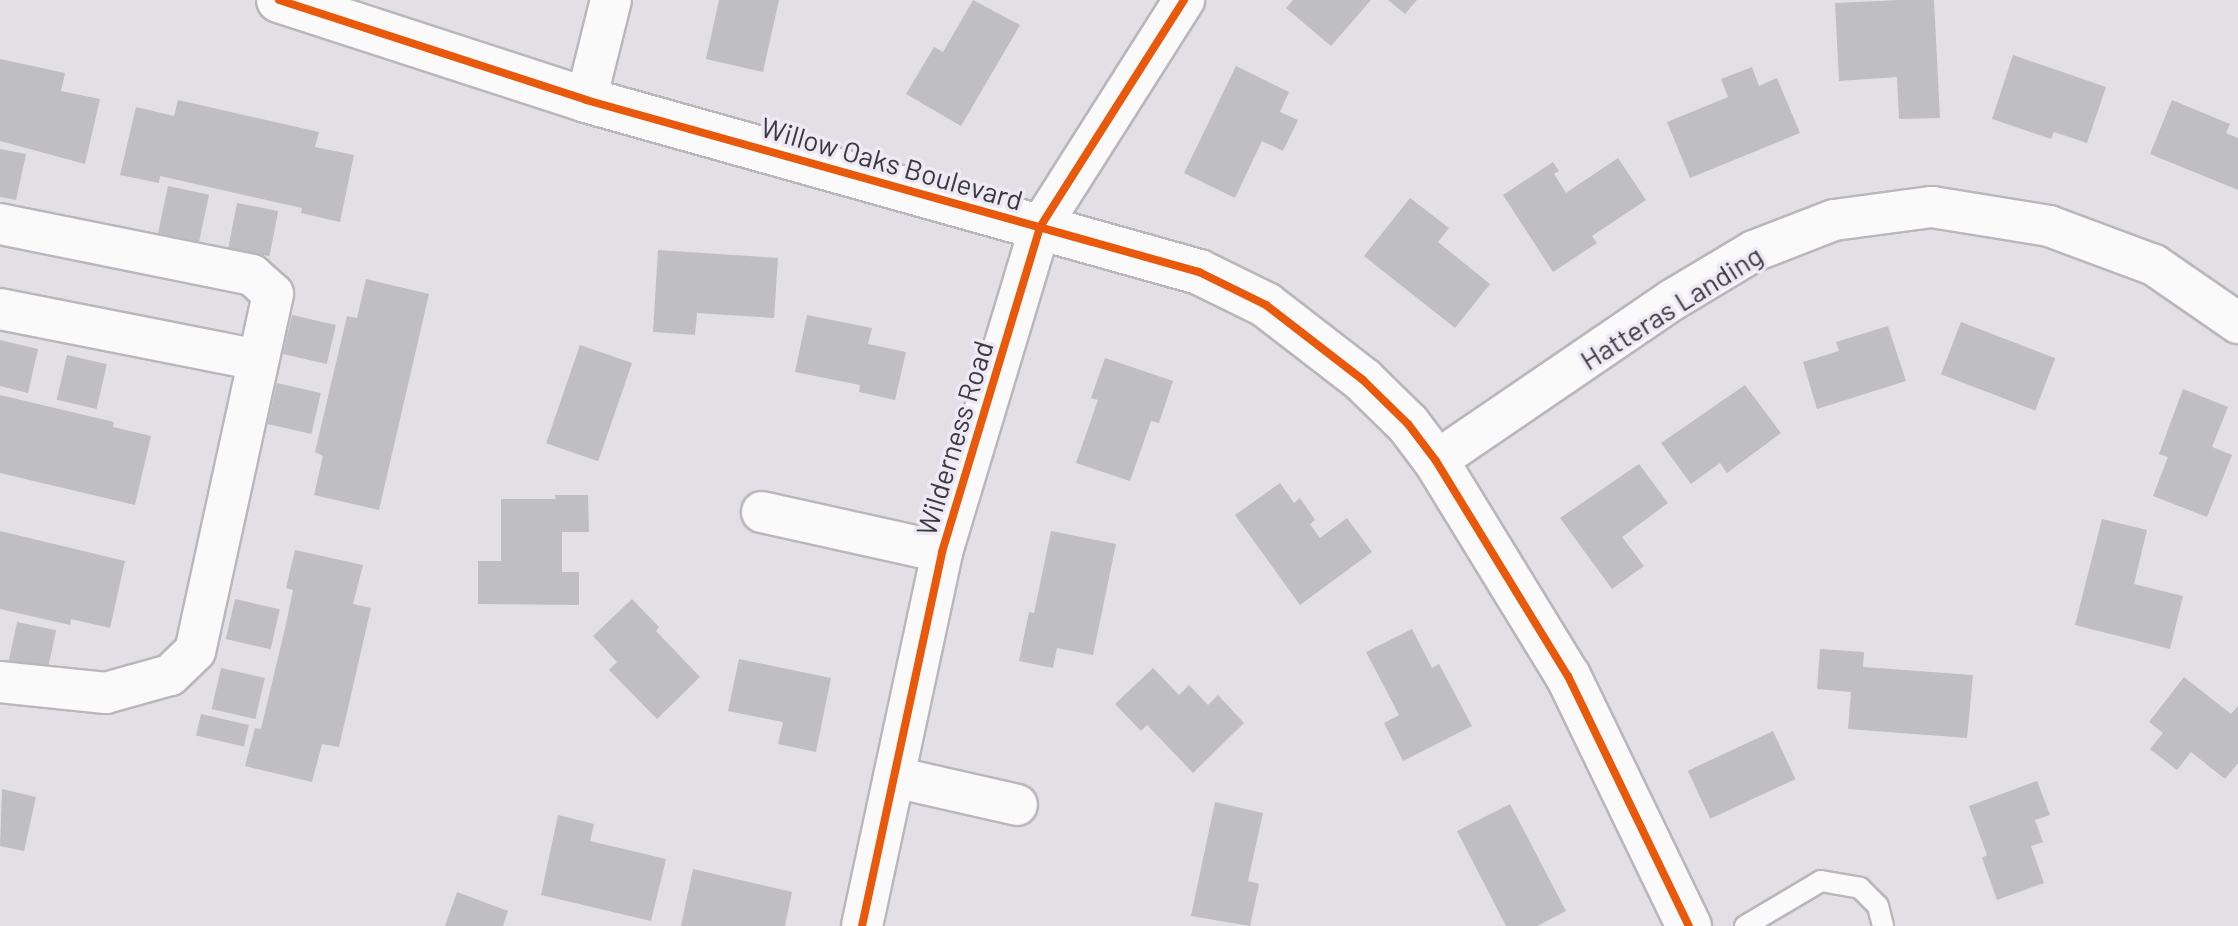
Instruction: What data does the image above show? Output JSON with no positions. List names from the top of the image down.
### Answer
{
  "streets": {
    "street": ["Willow Oaks Boulevard", "Hatteras Landing", "Wilderness Road"]
  },
  "crossings": [
    ["Willow Oaks Boulevard", "Hatteras Landing"],
    ["Willow Oaks Boulevard", "Wilderness Road"]
  ]
}
